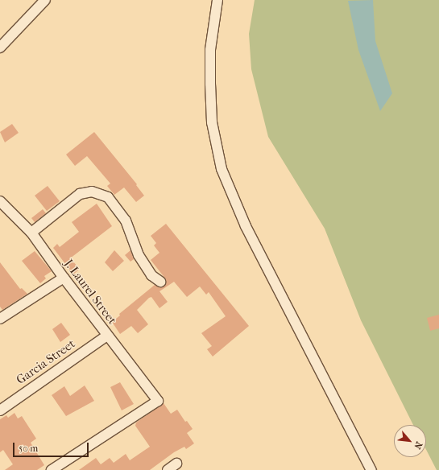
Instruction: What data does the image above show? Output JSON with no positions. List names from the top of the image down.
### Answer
{
  "streets": {
    "street": ["J. Laurel Street", "Garcia Street"]
  },
  "crossings": [
    ["J. Laurel Street", "Garcia Street"]
  ],
  "scale_bar": "50 m",
  "north": "bottom right"
}
